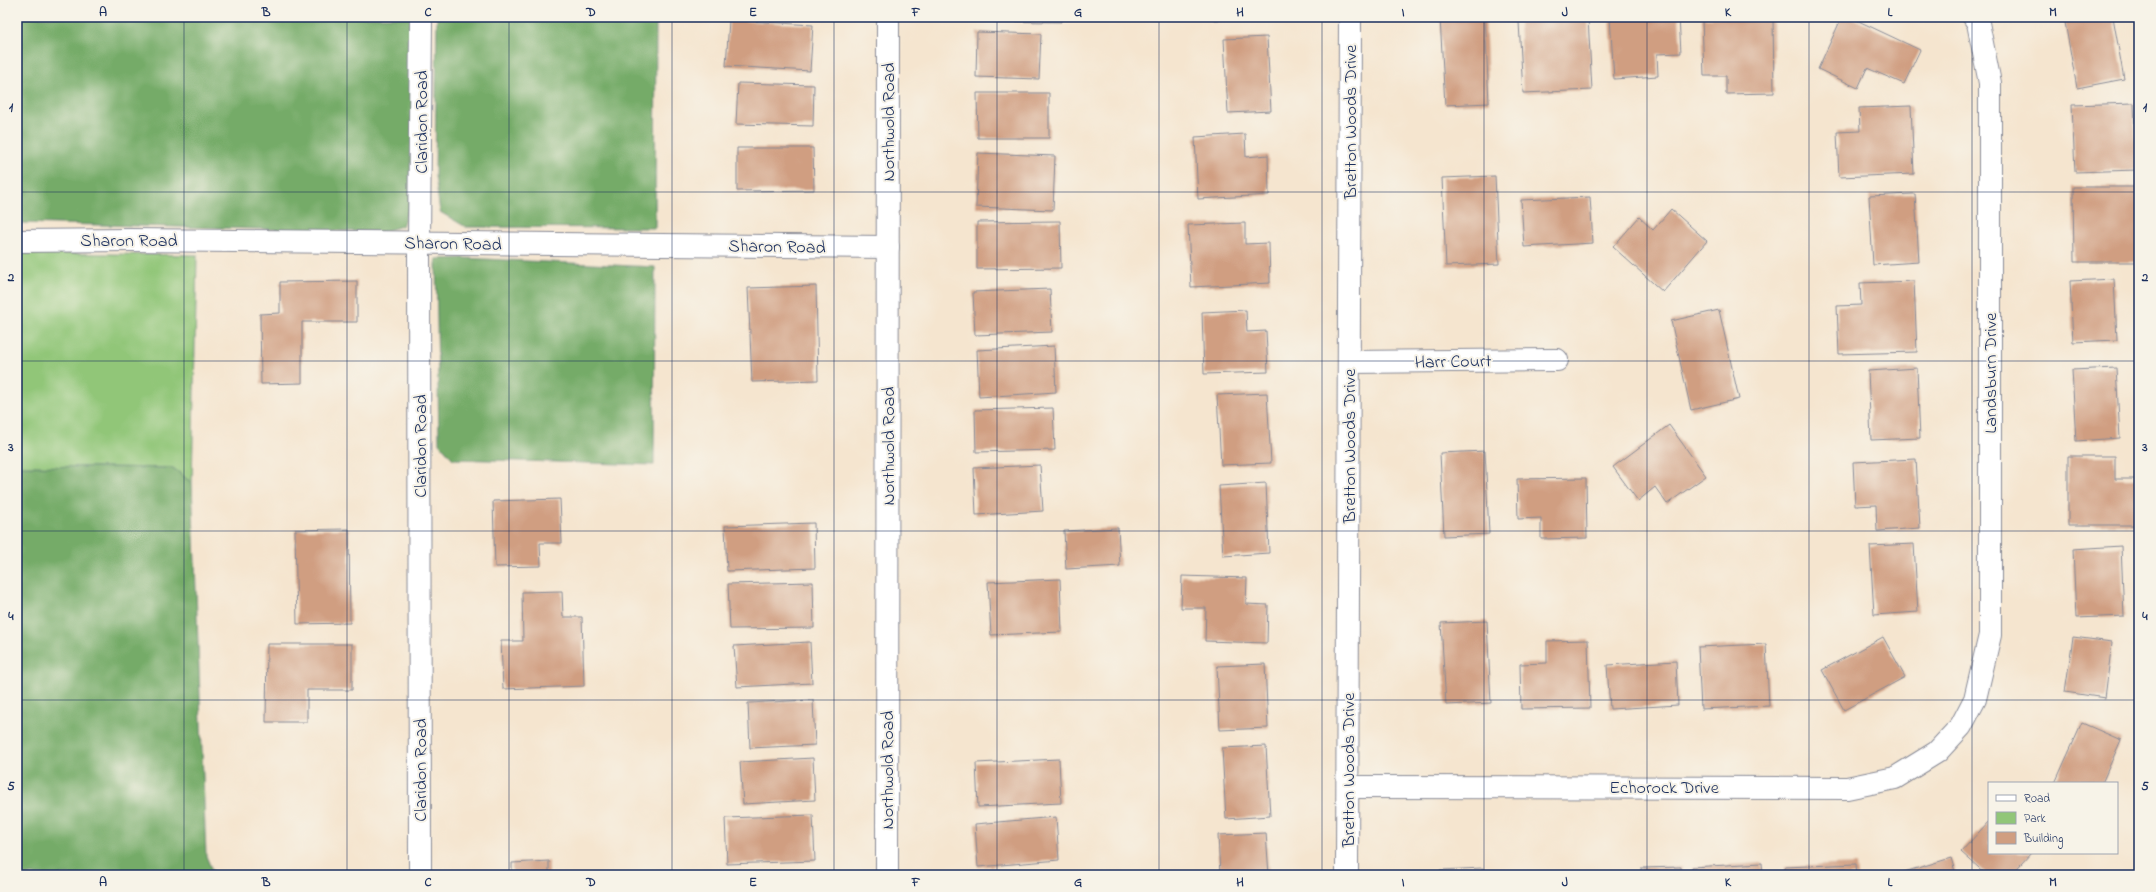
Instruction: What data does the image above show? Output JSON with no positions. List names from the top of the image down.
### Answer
{
  "streets": {
    "street": [
      "Claridon Road",
      "Northwold Road",
      "Bretton Woods Drive",
      "Sharon Road",
      "Harr Court",
      "Landsburn Drive",
      "Echorock Drive"
    ]
  },
  "crossings": [
    ["Claridon Road", "Sharon Road"],
    ["Northwold Road", "Sharon Road"],
    ["Bretton Woods Drive", "Harr Court"],
    ["Bretton Woods Drive", "Echorock Drive"],
    ["Landsburn Drive", "Echorock Drive"]
  ],
  "legend": ["Road", "Park", "Building"],
  "grid": {
    "columns": [
      "A",
      "B",
      "C",
      "D",
      "E",
      "F",
      "G",
      "H",
      "I",
      "J",
      "K",
      "L",
      "M"
    ],
    "rows": [
      "1",
      "2",
      "3",
      "4",
      "5"
    ]
  }
}
